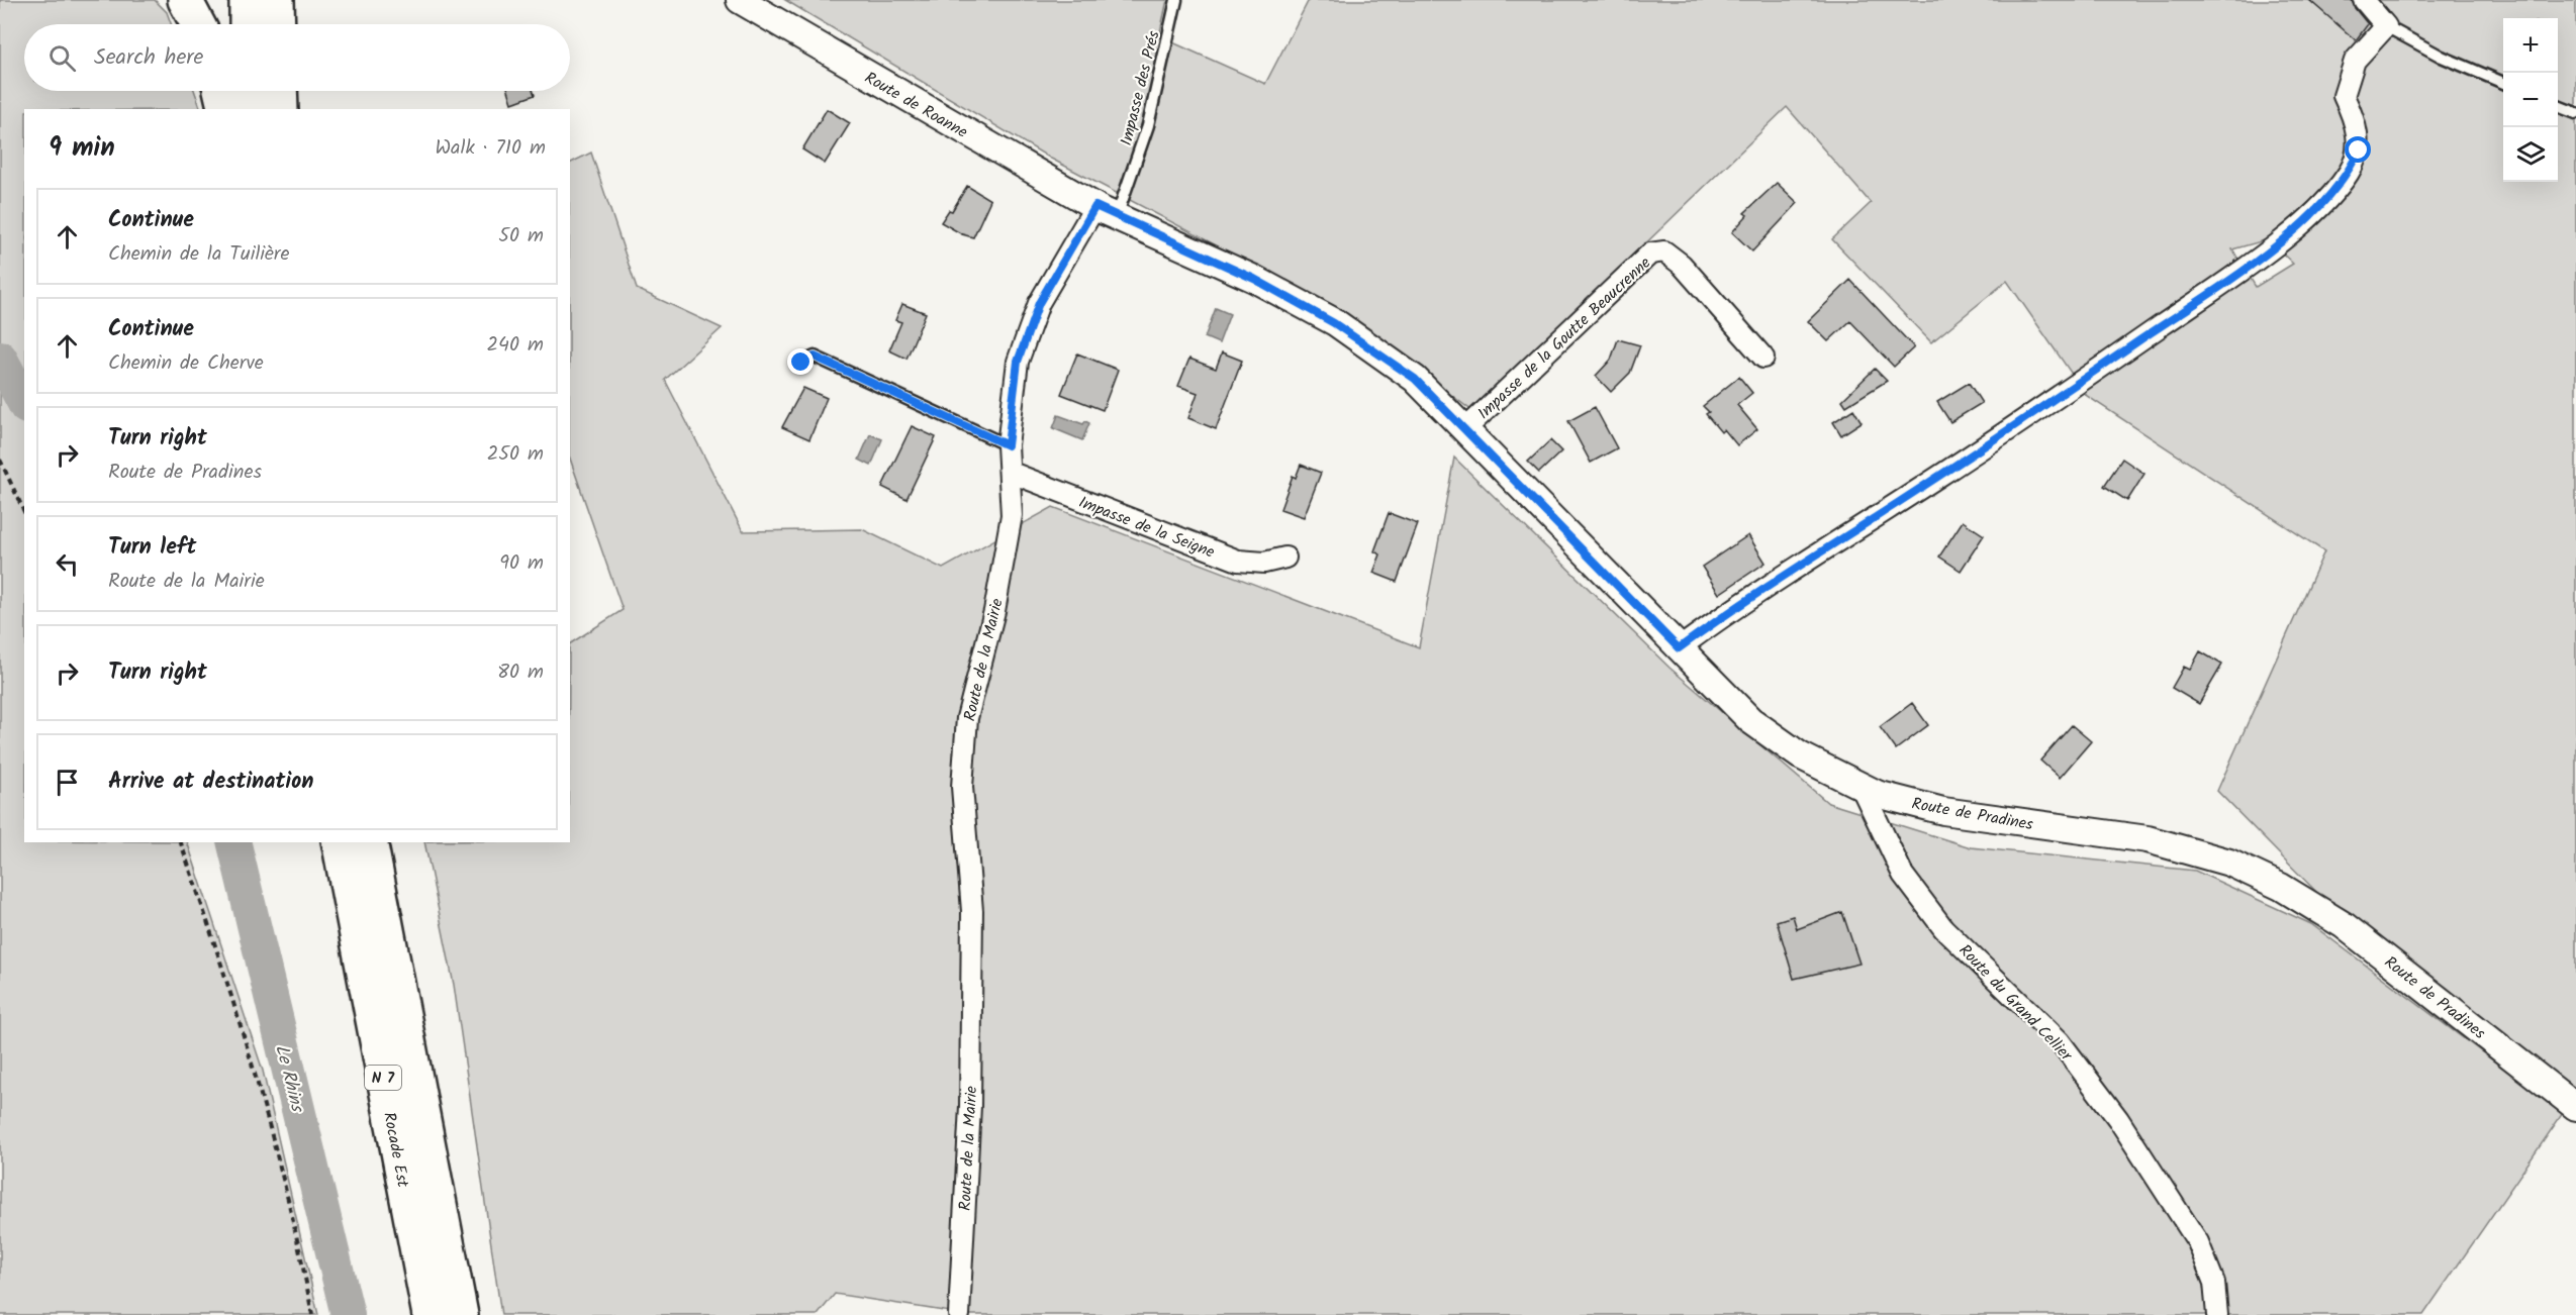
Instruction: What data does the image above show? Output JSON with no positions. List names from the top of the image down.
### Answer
{
  "streets": {
    "highway": ["N 7", "Rocade Est"],
    "street": [
      "Route de Roanne",
      "Impasse de la Goutte Beaucrenne",
      "Impasse de la Seigne",
      "Route de la Mairie",
      "Route de Pradines",
      "Route du Grand Cellier"
    ],
    "lane": ["Impasse des Prés"]
  },
  "crossings": [
    ["Impasse des Prés", "Route de Roanne"],
    ["Impasse des Prés", "Route de la Mairie"],
    ["Impasse des Prés", "Route de Pradines"],
    ["Route de Roanne", "Route de la Mairie"],
    ["Route de Roanne", "Route de Pradines"],
    ["Impasse de la Goutte Beaucrenne", "Route de Pradines"],
    ["Impasse de la Seigne", "Route de la Mairie"],
    ["Route de la Mairie", "Route de Pradines"],
    ["Route de Pradines", "Route du Grand Cellier"]
  ],
  "water": ["Le Rhins"],
  "page": {
    "map_buttons": ["+", "−"],
    "search": "Search here",
    "heading": ["9 min", "Walk · 710 m"],
    "list": [
      ["Continue", "Chemin de la Tuilière", "50 m"],
      ["Continue", "Chemin de Cherve", "240 m"],
      ["Turn right", "Route de Pradines", "250 m"],
      ["Turn left", "Route de la Mairie", "90 m"],
      ["Turn right", "80 m"],
      "Arrive at destination"
    ]
  }
}
